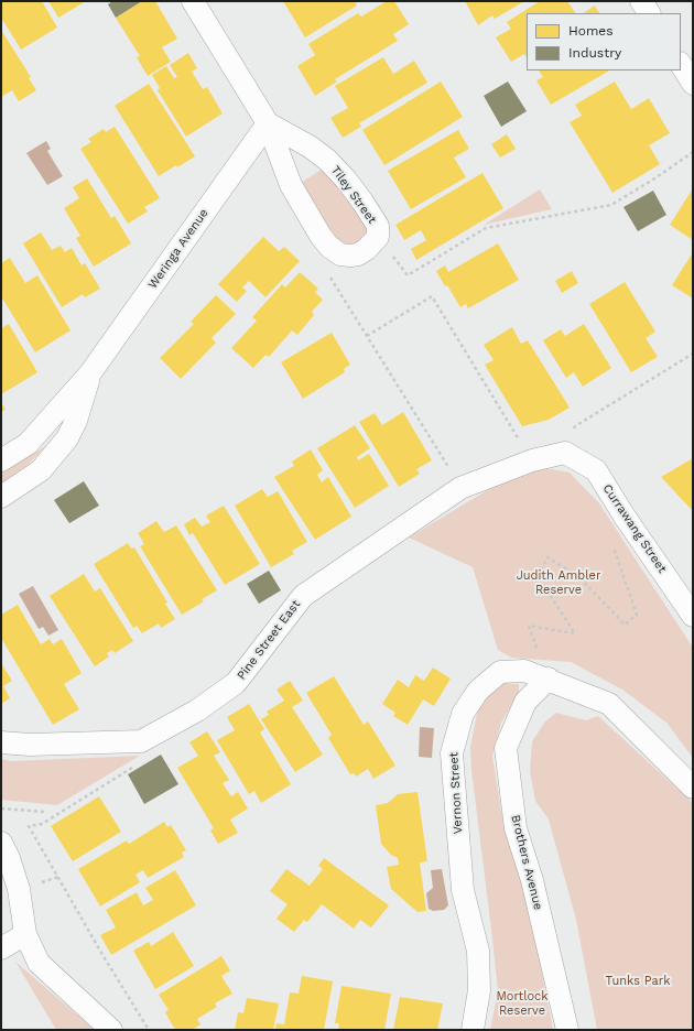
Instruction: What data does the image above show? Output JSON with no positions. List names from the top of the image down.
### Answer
{
  "streets": {
    "street": [
      "Tiley Street",
      "Weringa Avenue",
      "Currawang Street",
      "Pine Street East",
      "Vernon Street",
      "Brothers Avenue"
    ]
  },
  "crossings": [
    ["Tiley Street", "Weringa Avenue"],
    ["Currawang Street", "Pine Street East"],
    ["Vernon Street", "Brothers Avenue"]
  ],
  "parks": ["Judith Ambler Reserve", "Tunks Park", "Mortlock Reserve"],
  "legend": ["Homes", "Industry"]
}
